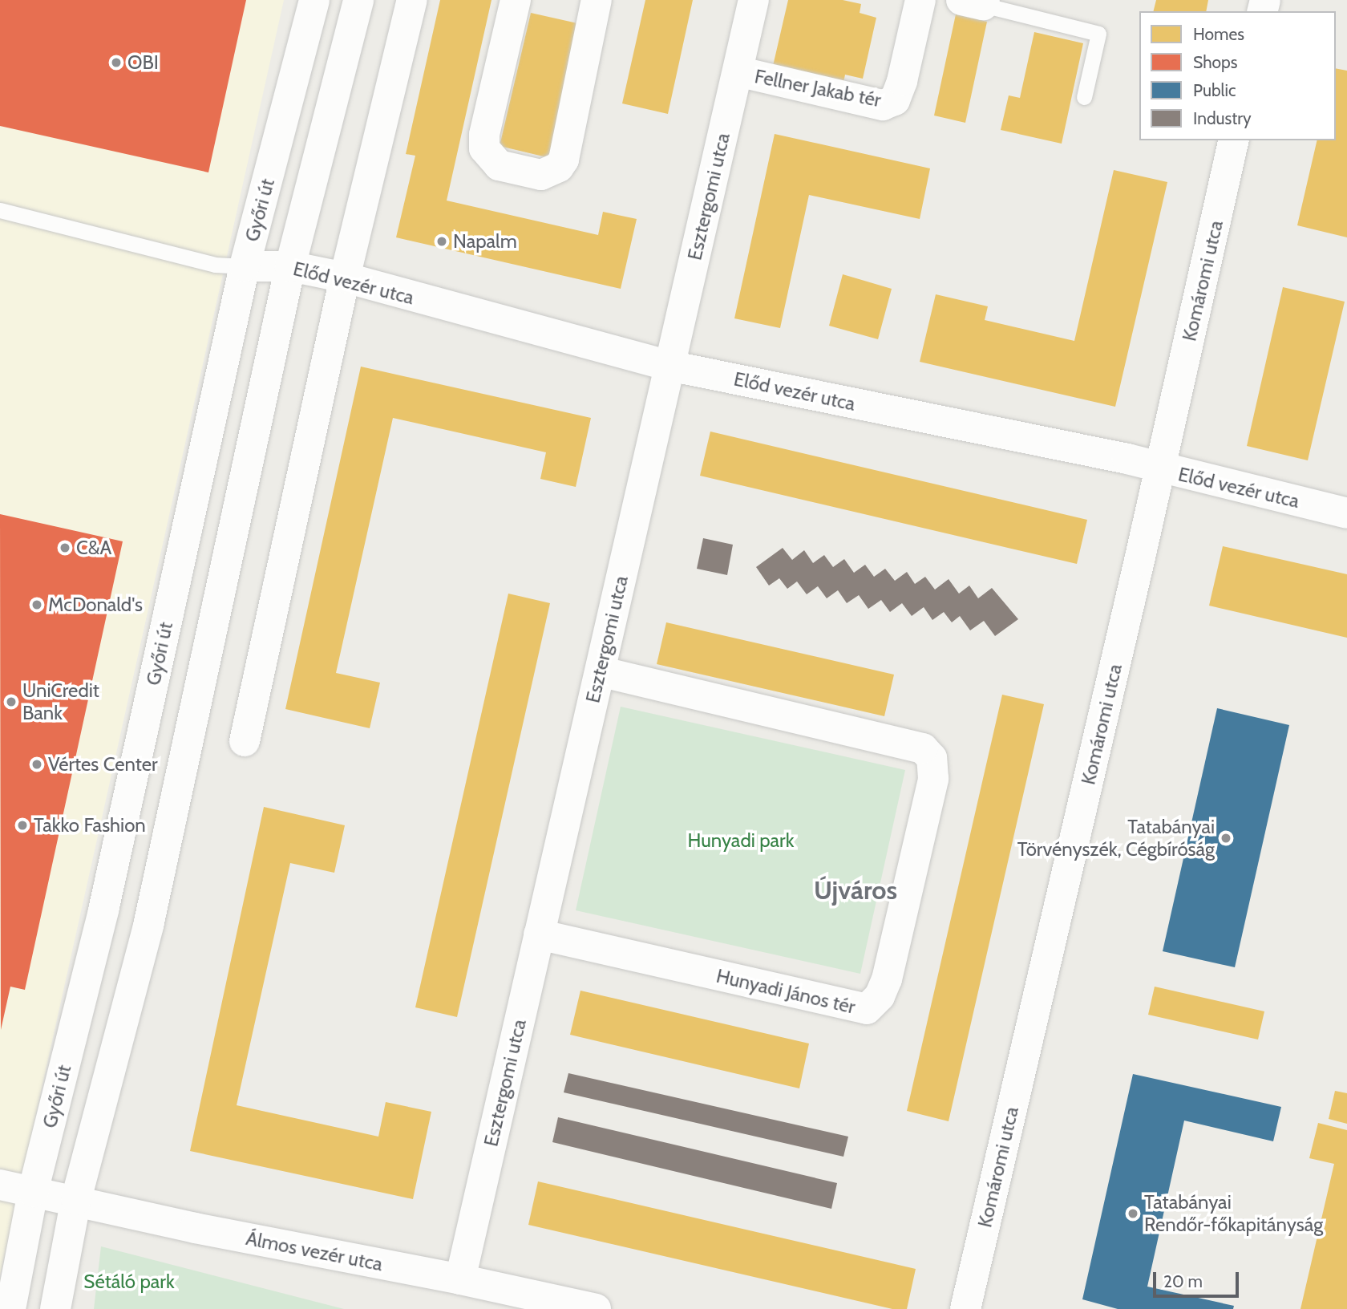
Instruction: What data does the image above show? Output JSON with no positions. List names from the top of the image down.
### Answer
{
  "streets": {
    "street": [
      "Fellner Jakab tér",
      "Esztergomi utca",
      "Győri út",
      "Komáromi utca",
      "Előd vezér utca",
      "Hunyadi János tér",
      "Álmos vezér utca"
    ]
  },
  "crossings": [
    ["Fellner Jakab tér", "Esztergomi utca"],
    ["Esztergomi utca", "Előd vezér utca"],
    ["Esztergomi utca", "Hunyadi János tér"],
    ["Esztergomi utca", "Álmos vezér utca"],
    ["Győri út", "Előd vezér utca"],
    ["Győri út", "Álmos vezér utca"],
    ["Komáromi utca", "Előd vezér utca"]
  ],
  "districts": ["Újváros"],
  "parks": ["Hunyadi park", "Sétáló park"],
  "places": [
    "OBI",
    "Napalm",
    "C&A",
    "McDonald's",
    "UniCredit Bank",
    "Vértes Center",
    "Takko Fashion",
    "Tatabányai Törvényszék, Cégbíróság",
    "Tatabányai Rendőr-főkapitányság"
  ],
  "legend": [
    "Homes",
    "Shops",
    "Public",
    "Industry"
  ],
  "scale_bar": "20 m"
}
